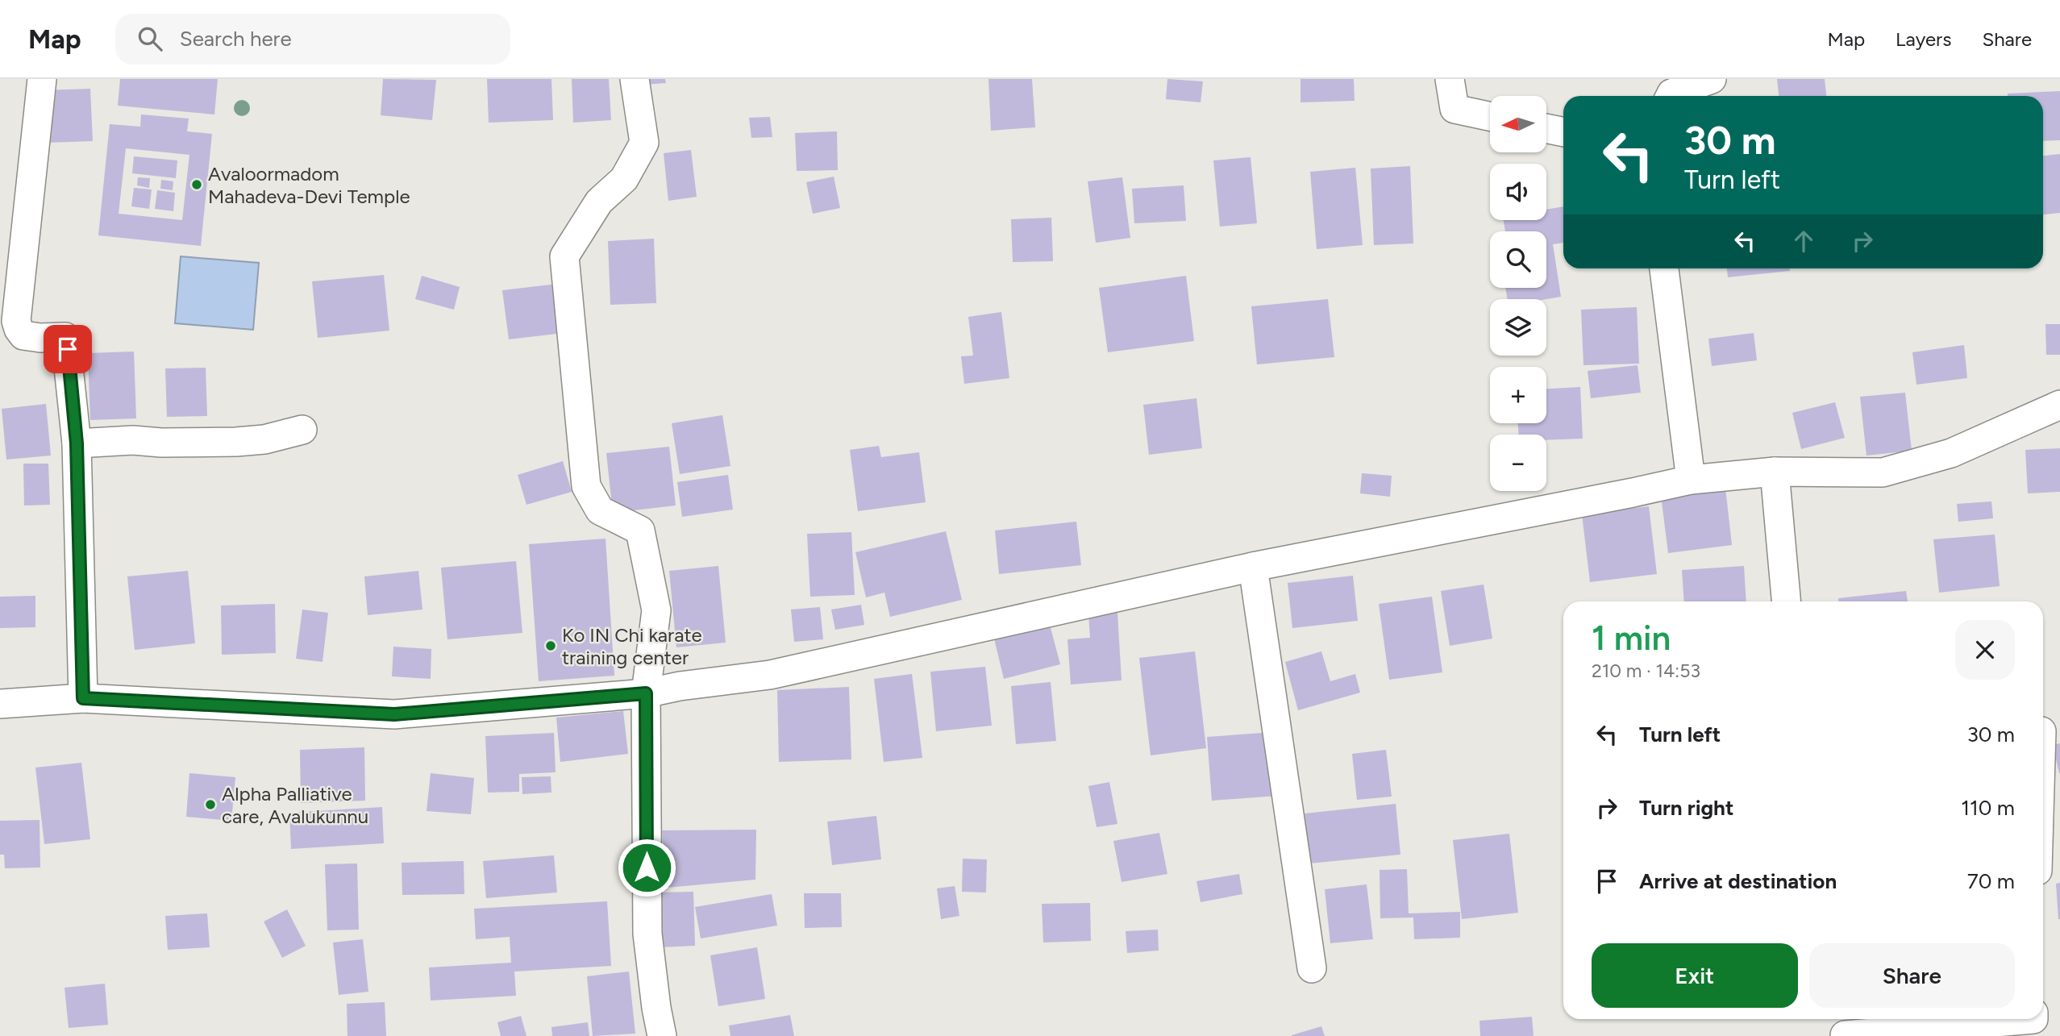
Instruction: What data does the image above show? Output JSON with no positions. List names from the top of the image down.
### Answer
{
  "places": ["Avaloormadom Mahadeva-Devi Temple", "Ko IN Chi karate training center", "Alpha Palliative care, Avalukunnu"],
  "north": "left",
  "page": {
    "header": "Map",
    "search": "Search here",
    "nav": ["Map", "Layers", "Share"],
    "map_buttons": ["+", "−"],
    "turn": ["30 m", "Turn left"],
    "heading": ["1 min", "210 m · 14:53"],
    "list": [
      {
        "name": "Turn left",
        "value": "30 m"
      },
      {
        "name": "Turn right",
        "value": "110 m"
      },
      {
        "name": "Arrive at destination",
        "value": "70 m"
      }
    ],
    "buttons": ["Exit", "Share"]
  }
}
